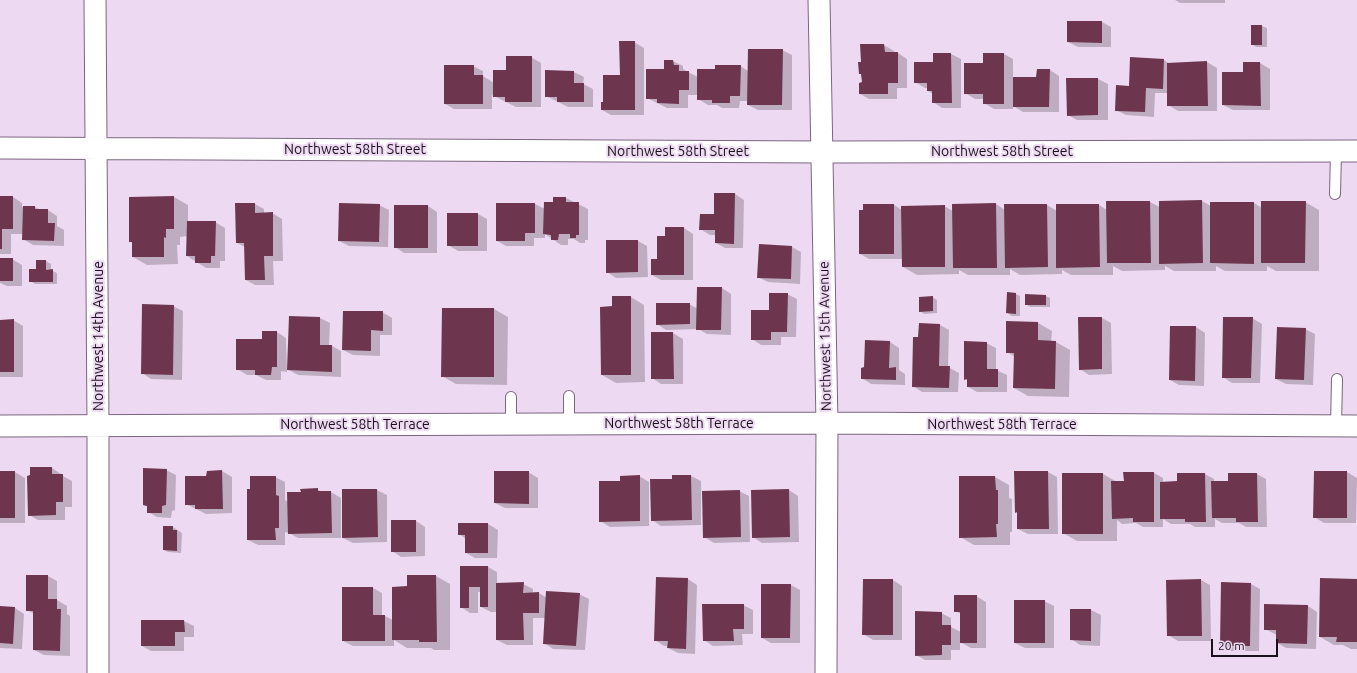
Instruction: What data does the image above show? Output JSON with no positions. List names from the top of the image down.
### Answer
{
  "streets": {
    "street": [
      "Northwest 58th Street",
      "Northwest 14th Avenue",
      "Northwest 15th Avenue",
      "Northwest 58th Terrace"
    ]
  },
  "crossings": [
    ["Northwest 58th Street", "Northwest 14th Avenue"],
    ["Northwest 58th Street", "Northwest 15th Avenue"],
    ["Northwest 14th Avenue", "Northwest 58th Terrace"],
    ["Northwest 15th Avenue", "Northwest 58th Terrace"]
  ],
  "scale_bar": "20 m"
}
